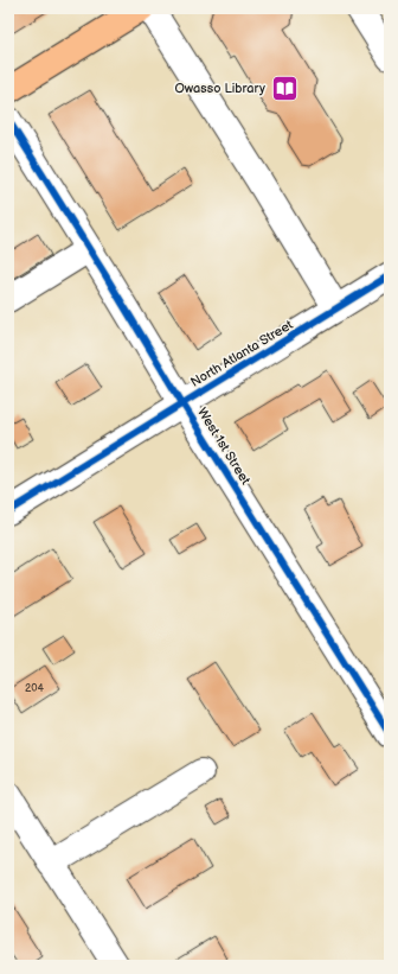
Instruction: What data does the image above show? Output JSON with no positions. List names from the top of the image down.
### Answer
{
  "streets": {
    "street": ["North Atlanta Street", "West 1st Street"]
  },
  "crossings": [
    ["North Atlanta Street", "West 1st Street"]
  ],
  "places": {
    "library": ["Owasso Library"]
  },
  "house_numbers": ["204"]
}
